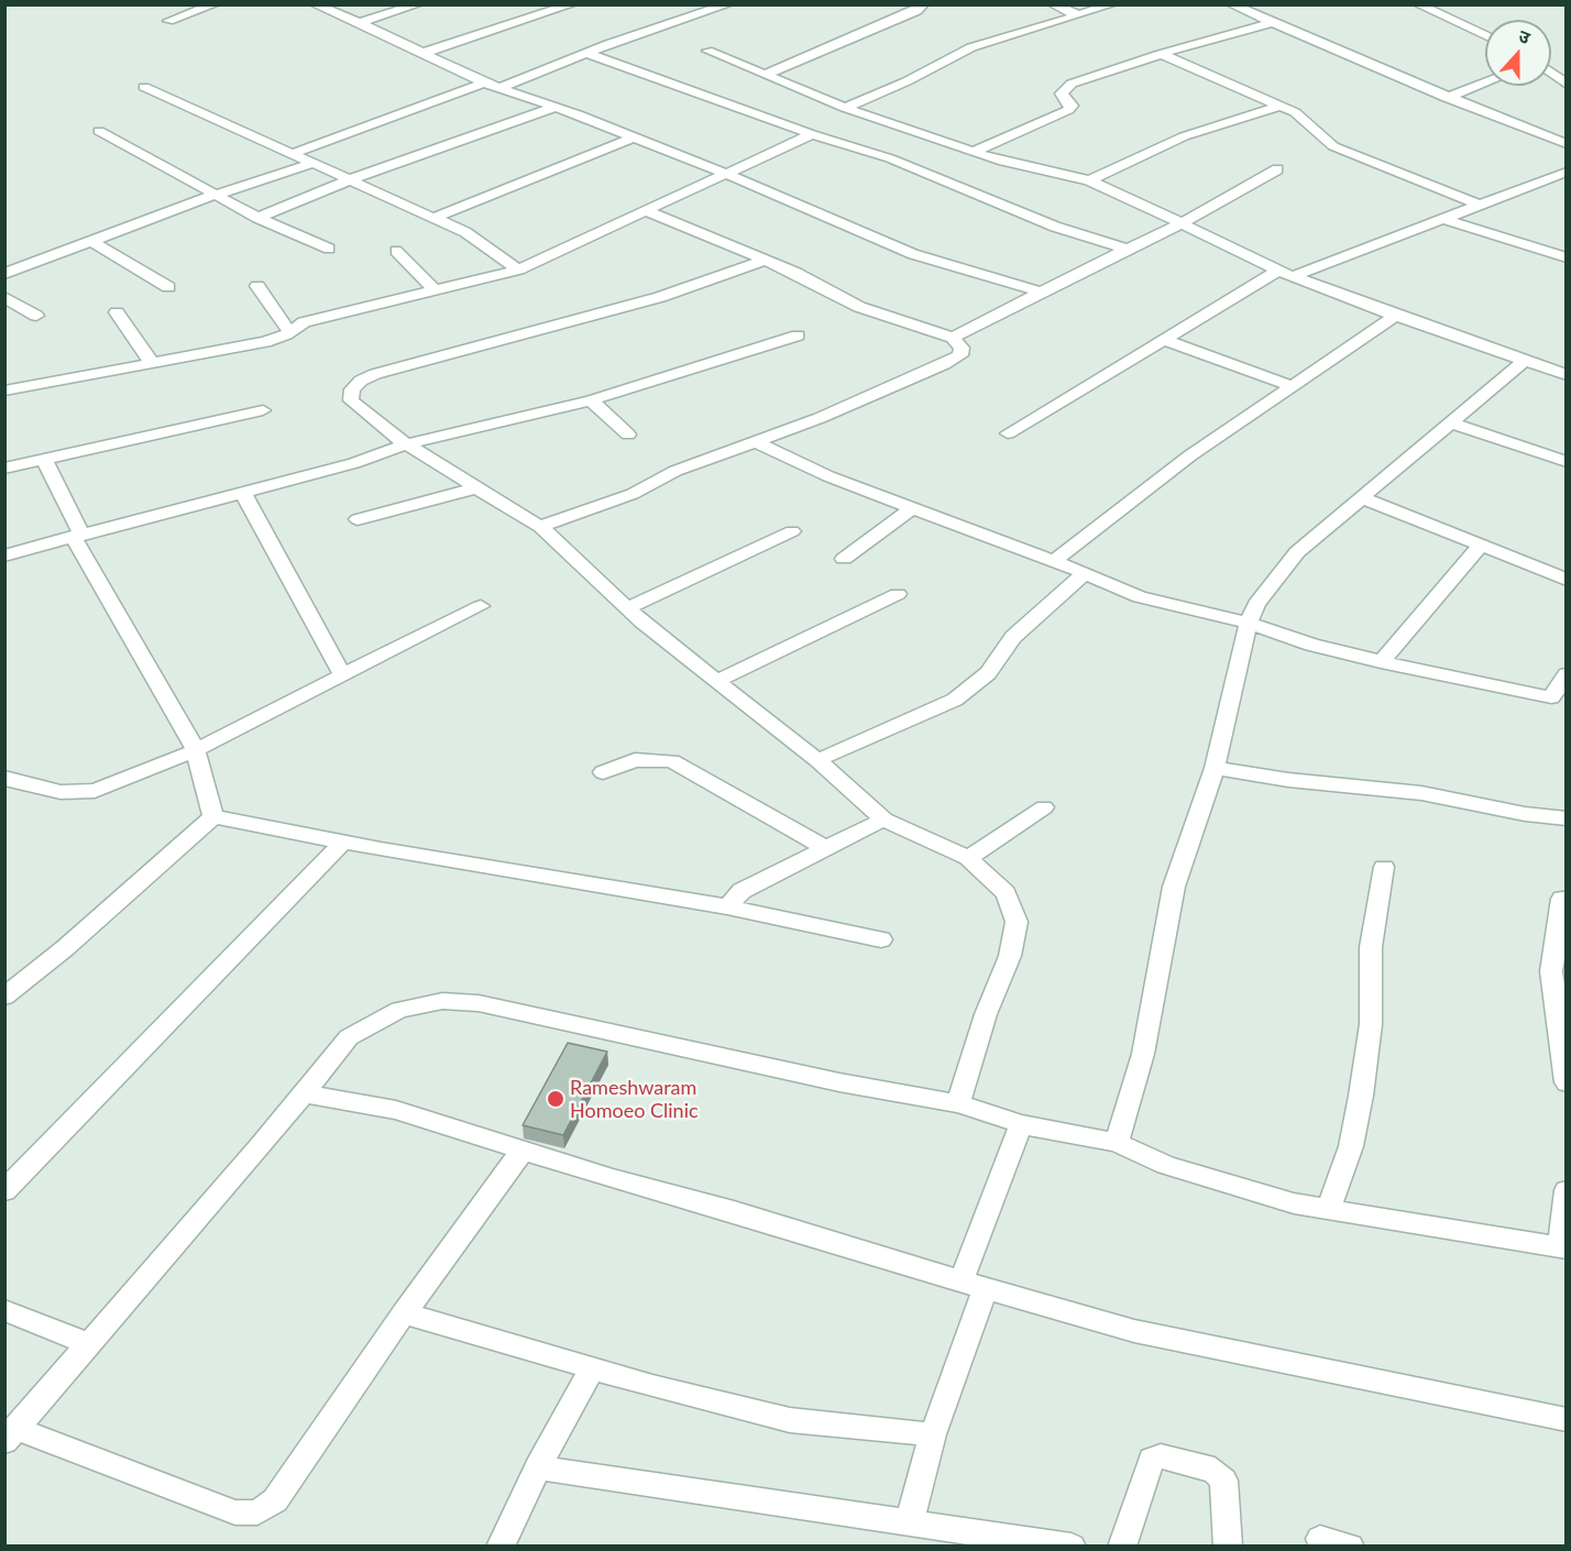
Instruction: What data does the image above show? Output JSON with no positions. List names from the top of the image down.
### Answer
{
  "places": ["Rameshwaram Homoeo Clinic"],
  "north": "top"
}
